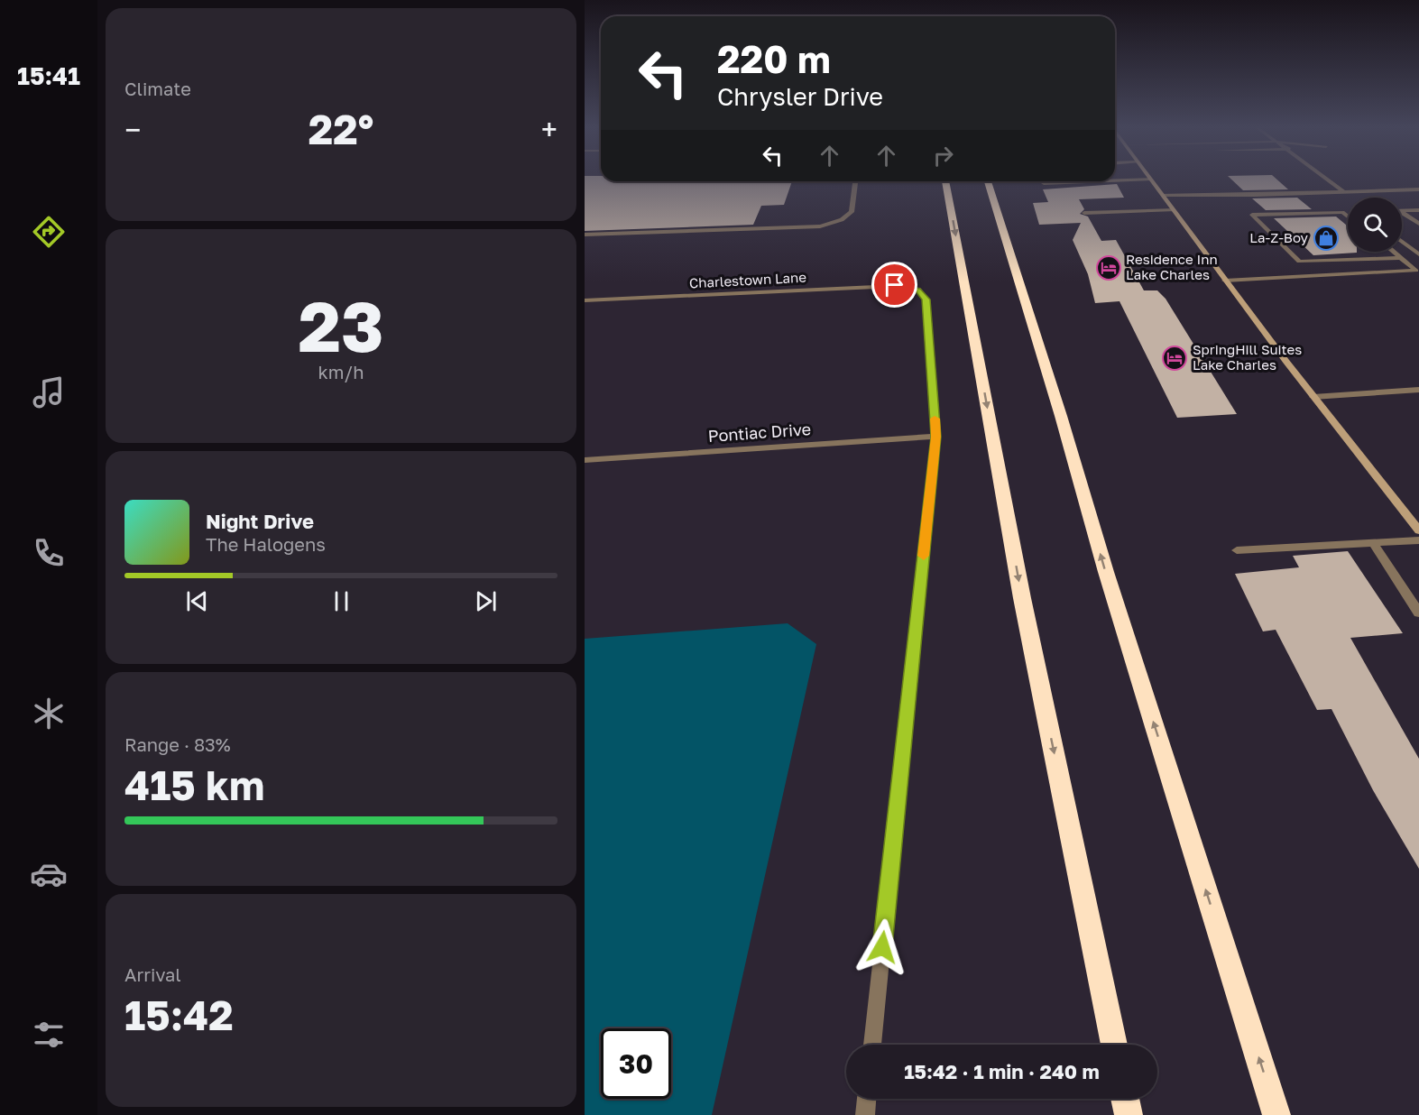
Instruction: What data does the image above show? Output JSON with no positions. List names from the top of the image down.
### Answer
{
  "streets": {
    "street": ["Charlestown Lane", "Pontiac Drive"]
  },
  "crossings": [
    ["Charlestown Lane", "Pontiac Drive"]
  ],
  "places": {
    "shop": ["La-Z-Boy"],
    "hotel": ["Residence Inn Lake Charles", "SpringHill Suites Lake Charles"]
  },
  "page": {
    "tabs": "15:41",
    "tile": [
      "Climate",
      ["23", "km/h"],
      ["Range · 83%", "415 km"],
      ["Arrival", "15:42"]
    ],
    "turn": ["220 m", "Chrysler Drive"],
    "heat": ["−", "22°", "+"],
    "song": ["Night Drive", "The Halogens"],
    "limit": "30",
    "trip": "15:42 · 1 min · 240 m"
  }
}
